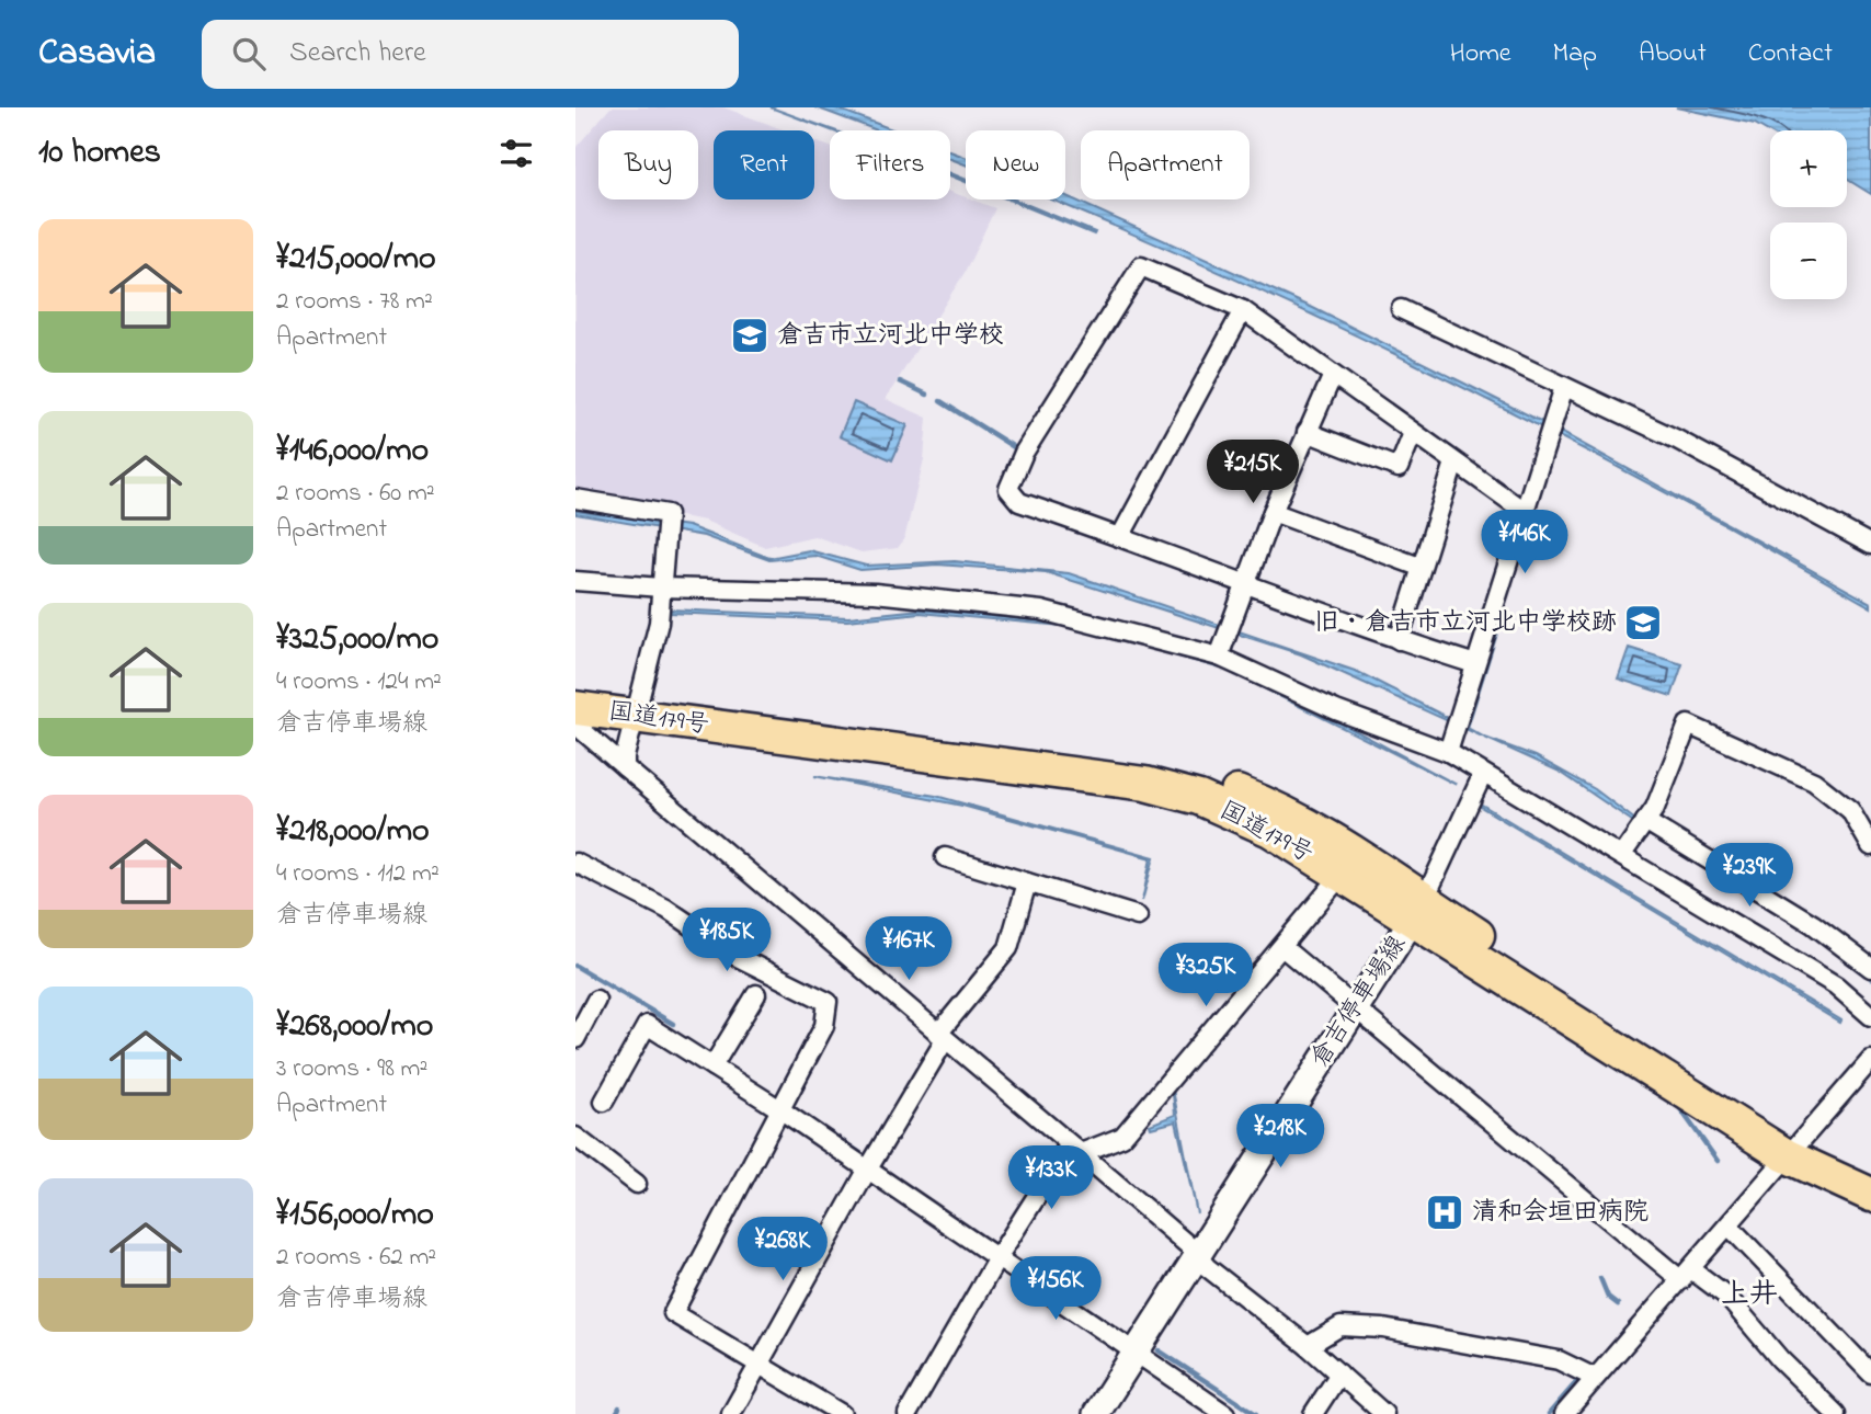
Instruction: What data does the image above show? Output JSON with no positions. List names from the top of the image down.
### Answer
{
  "streets": {
    "highway": ["国道179号"],
    "main road": ["倉吉停車場線"]
  },
  "crossings": [
    ["国道179号", "倉吉停車場線"]
  ],
  "districts": ["上井"],
  "places": {
    "school or university": ["倉吉市立河北中学校", "旧・倉吉市立河北中学校跡"],
    "hospital": ["清和会垣田病院"]
  },
  "page": {
    "header": "Casavia",
    "search": "Search here",
    "nav": [
      "Home",
      "Map",
      "About",
      "Contact"
    ],
    "heading": "10 homes",
    "map_buttons": ["+", "−"],
    "chip": [
      "Buy",
      "Rent",
      "Filters",
      "New",
      "Apartment"
    ],
    "list": [
      {
        "name": "¥215,000/mo",
        "note": "2 rooms · 78 m² · Apartment"
      },
      {
        "name": "¥146,000/mo",
        "note": "2 rooms · 60 m² · Apartment"
      },
      {
        "name": "¥325,000/mo",
        "note": "4 rooms · 124 m² · 倉吉停車場線"
      },
      {
        "name": "¥218,000/mo",
        "note": "4 rooms · 112 m² · 倉吉停車場線"
      },
      {
        "name": "¥268,000/mo",
        "note": "3 rooms · 98 m² · Apartment"
      },
      {
        "name": "¥156,000/mo",
        "note": "2 rooms · 62 m² · 倉吉停車場線"
      }
    ],
    "price": [
      "¥215K",
      "¥146K",
      "¥239K",
      "¥185K",
      "¥167K",
      "¥325K",
      "¥218K",
      "¥133K",
      "¥268K",
      "¥156K"
    ]
  }
}
